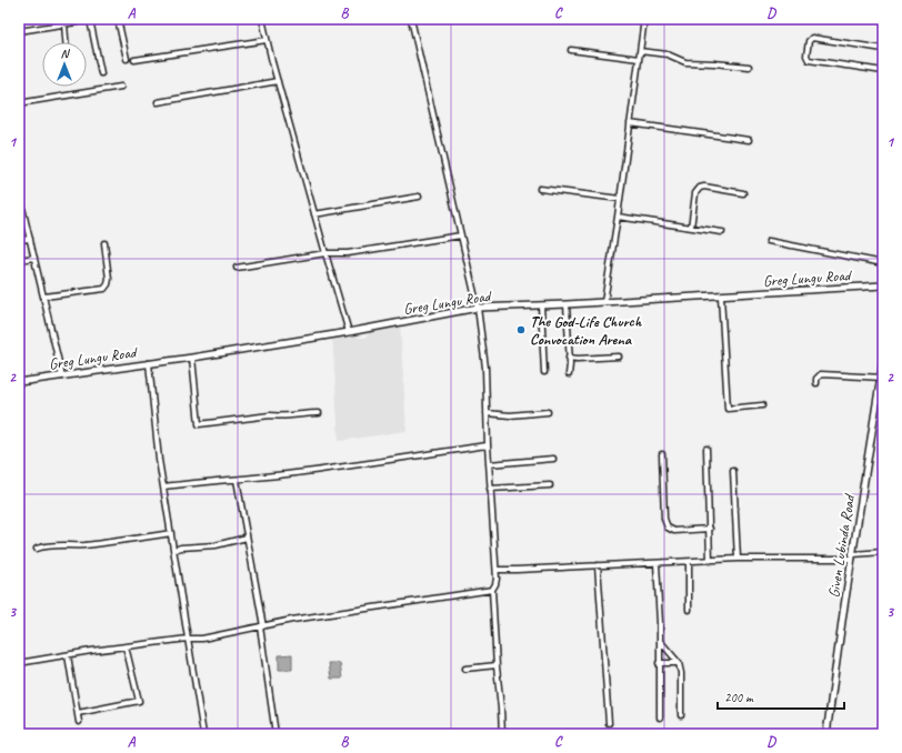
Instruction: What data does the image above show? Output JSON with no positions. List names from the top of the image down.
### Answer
{
  "streets": {
    "street": ["Greg Lungu Road", "Given Lubinda Road"]
  },
  "places": ["The God-Life Church Convocation Arena"],
  "scale_bar": "200 m",
  "north": "top",
  "grid": {
    "columns": [
      "A",
      "B",
      "C",
      "D"
    ],
    "rows": ["1", "2", "3"]
  }
}
